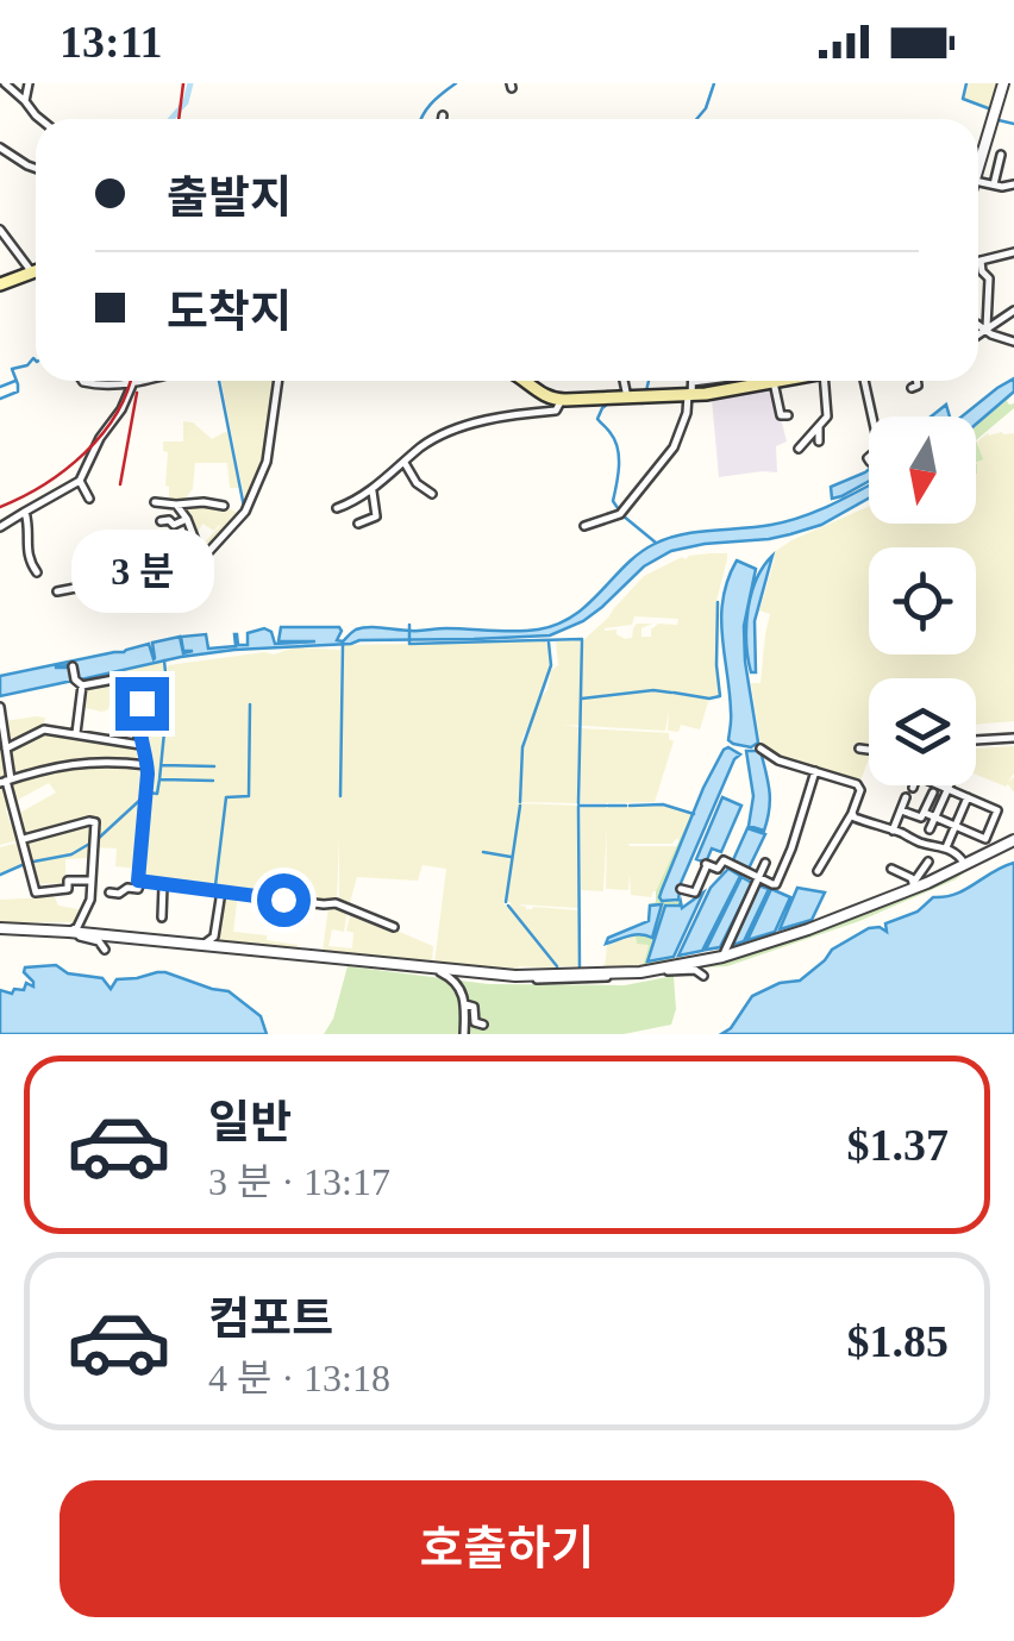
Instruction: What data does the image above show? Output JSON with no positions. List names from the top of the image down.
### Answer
{
  "north": "bottom",
  "page": {
    "status": "13:11",
    "banner": ["출발지", "도착지"],
    "bubble": "3 분",
    "list": [
      {
        "name": "일반",
        "note": "3 분 · 13:17",
        "value": "$1.37"
      },
      {
        "name": "컴포트",
        "note": "4 분 · 13:18",
        "value": "$1.85"
      }
    ],
    "buttons": "호출하기"
  }
}
